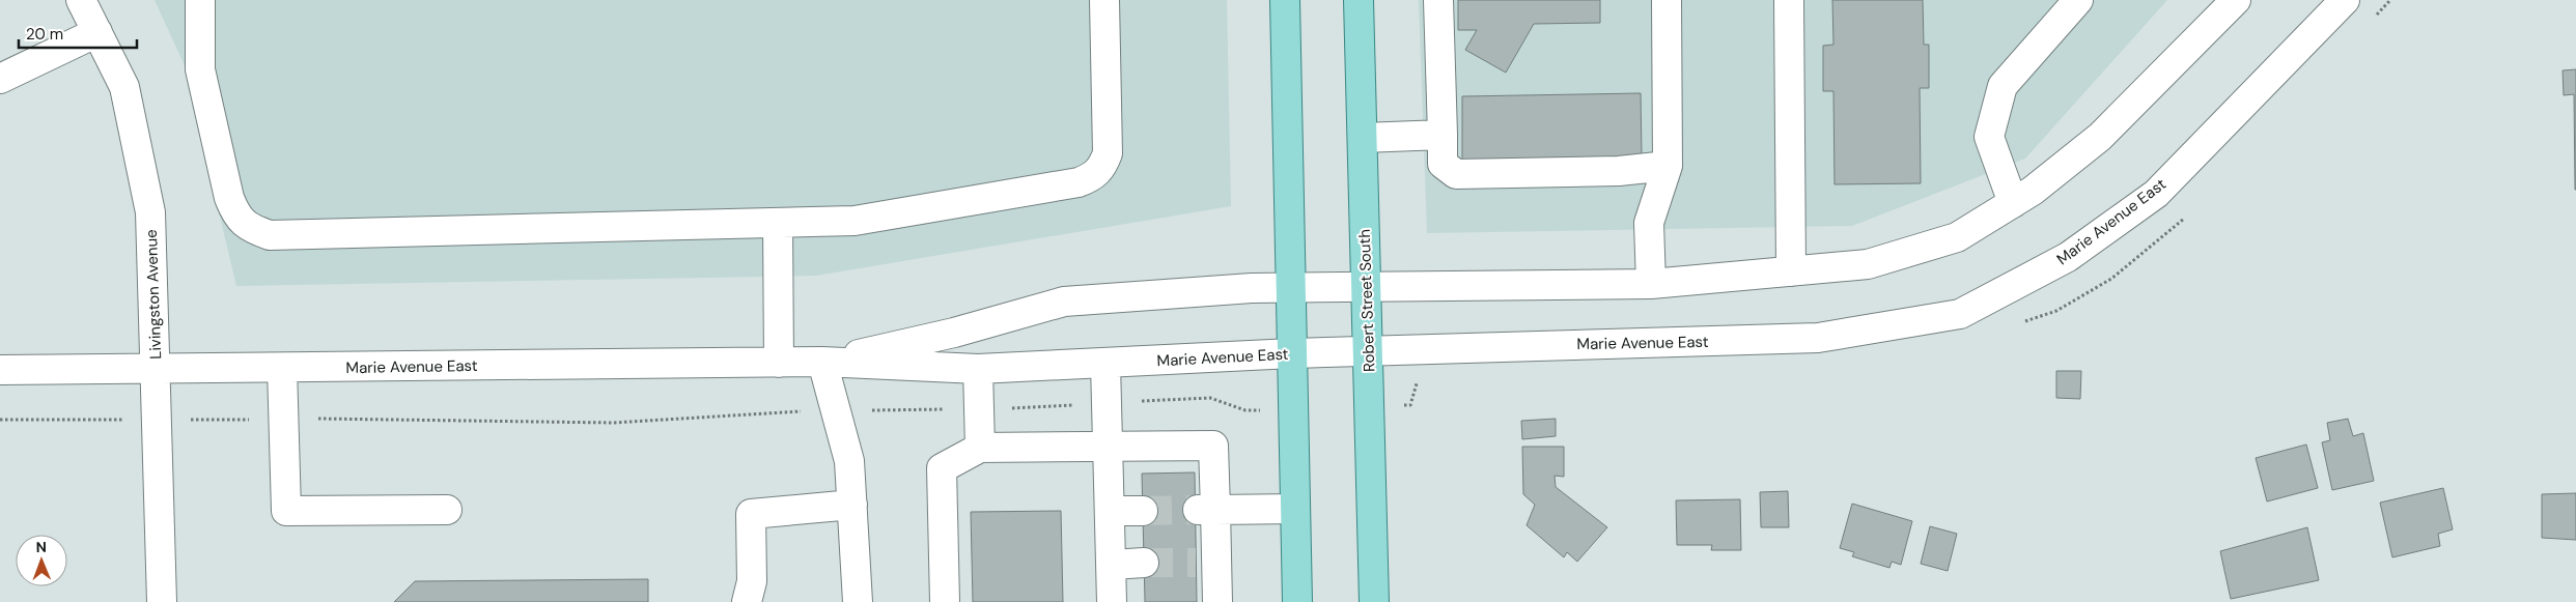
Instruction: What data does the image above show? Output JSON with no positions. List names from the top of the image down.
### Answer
{
  "streets": {
    "main road": ["Robert Street South"],
    "street": ["Marie Avenue East", "Livingston Avenue"]
  },
  "crossings": [
    ["Marie Avenue East", "Livingston Avenue"],
    ["Marie Avenue East", "Robert Street South"]
  ],
  "scale_bar": "20 m",
  "north": "top"
}
